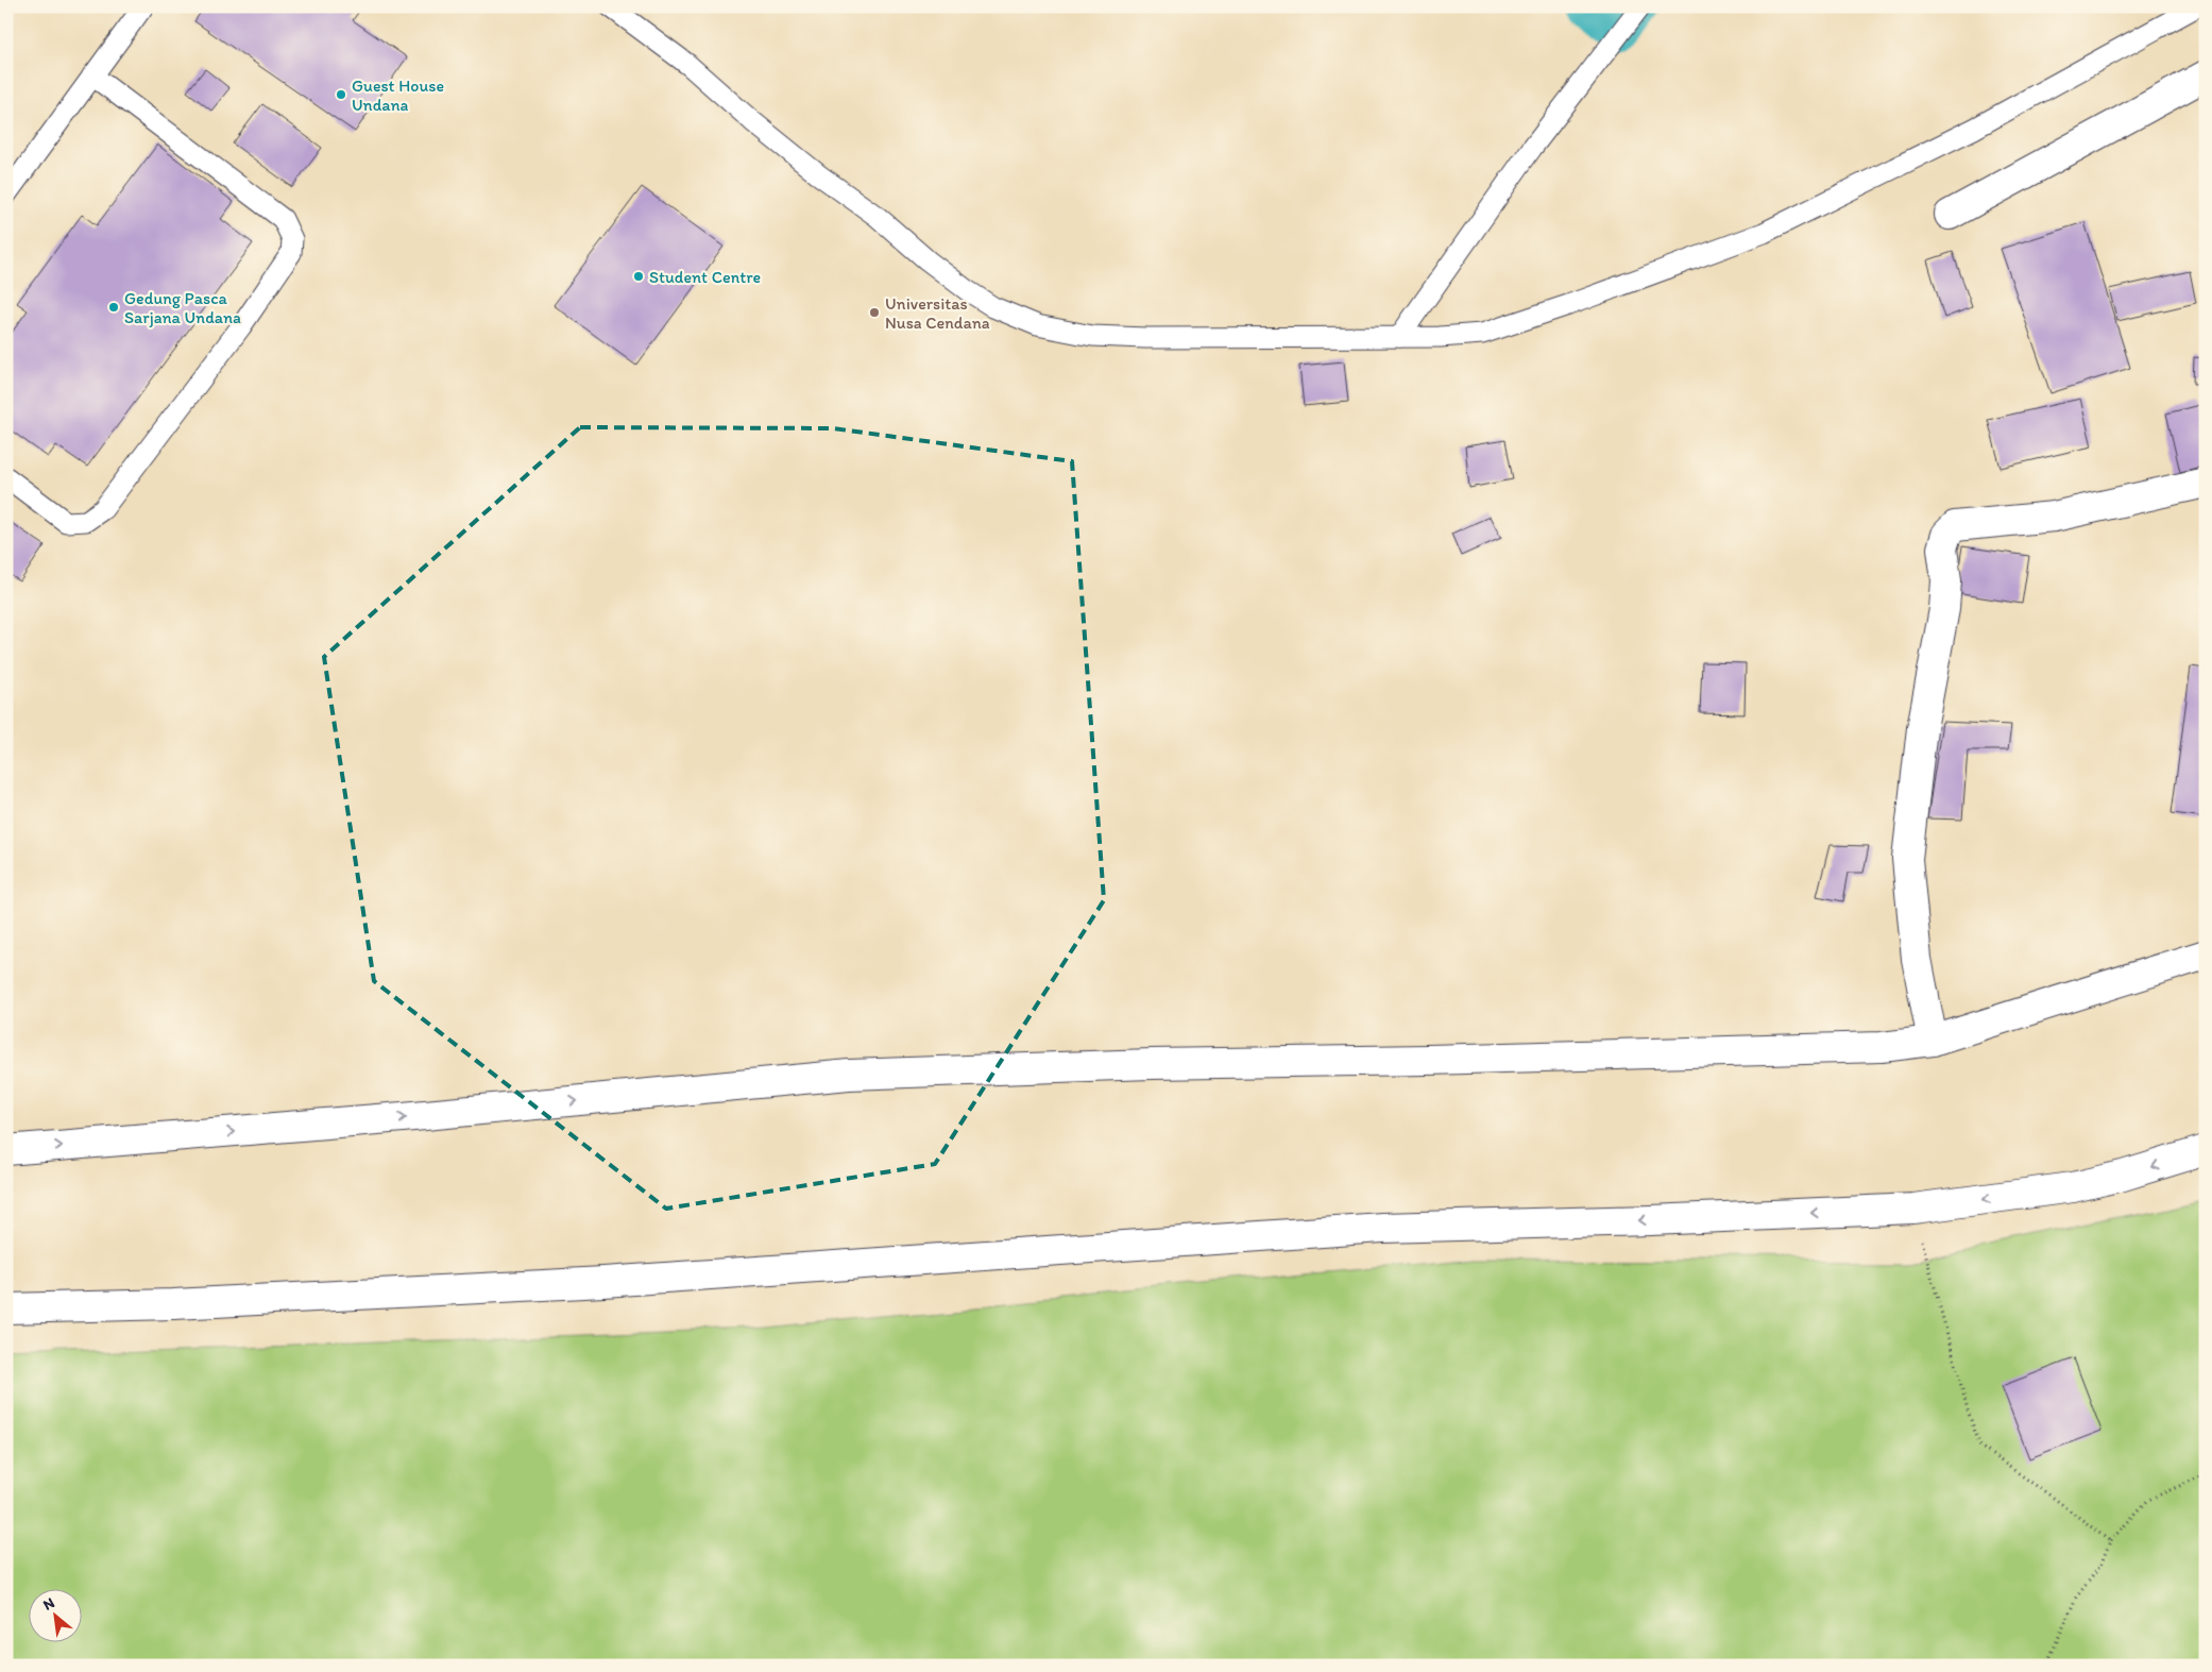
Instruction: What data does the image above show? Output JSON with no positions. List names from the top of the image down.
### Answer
{
  "places": [
    "Guest House Undana",
    "Student Centre",
    "Gedung Pasca Sarjana Undana",
    "Universitas Nusa Cendana"
  ],
  "north": "top left"
}
